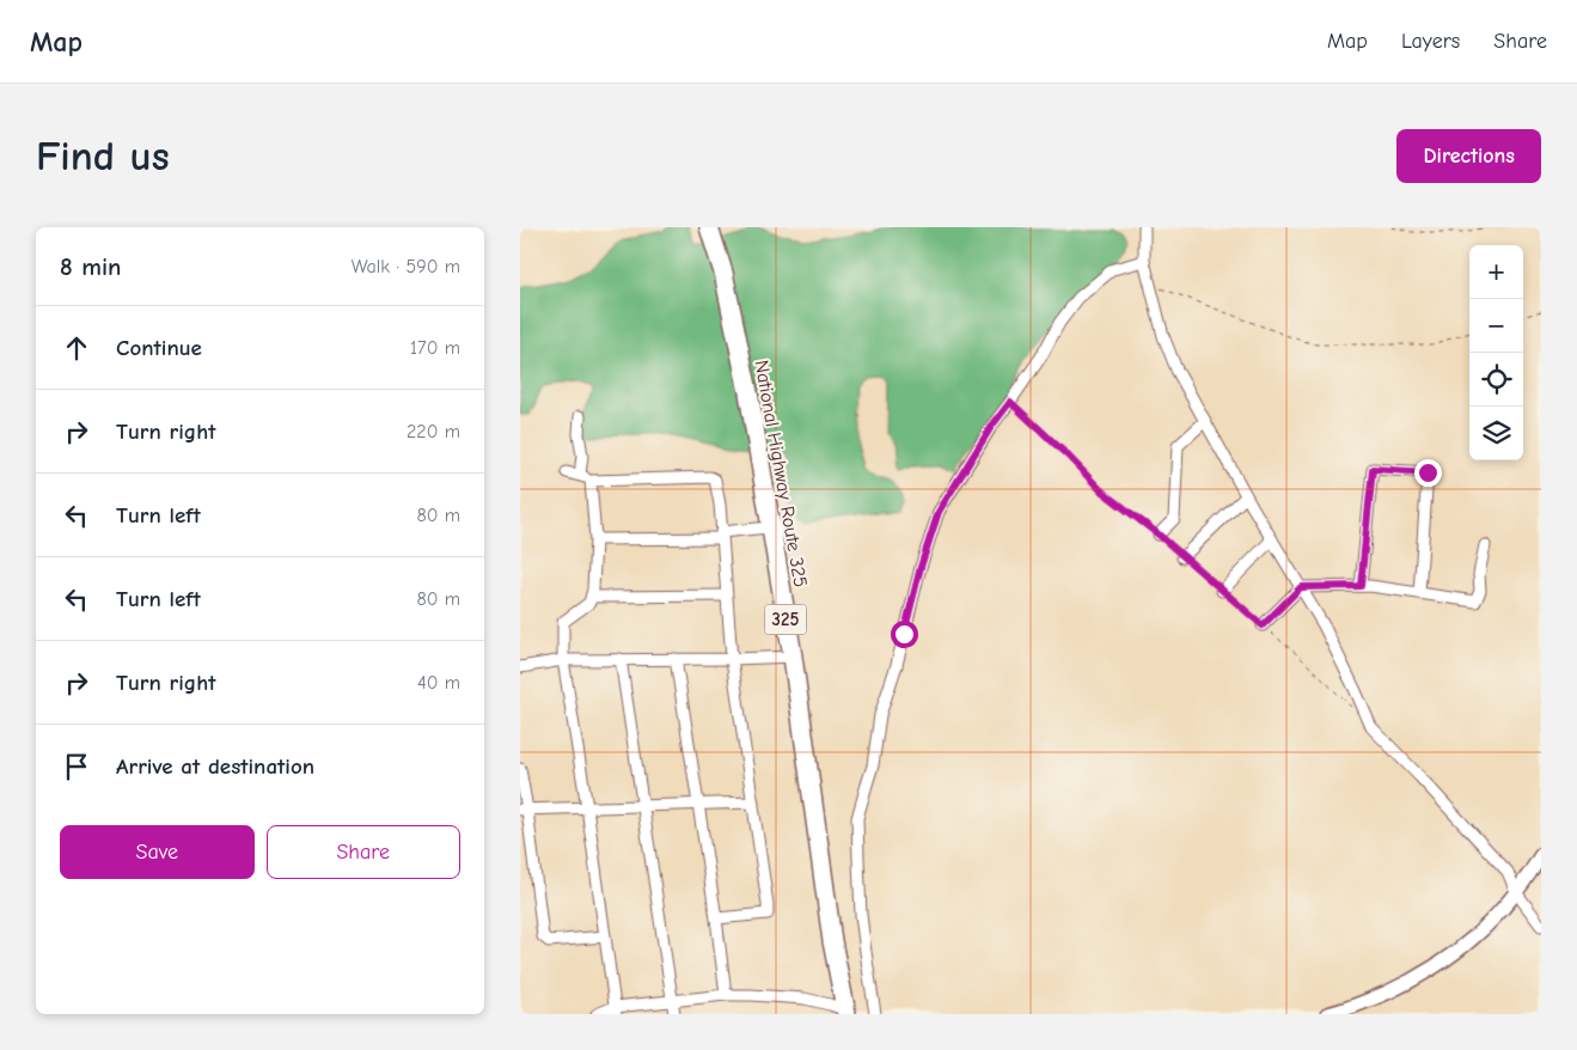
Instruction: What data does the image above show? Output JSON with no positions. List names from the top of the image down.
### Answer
{
  "streets": {
    "highway": ["National Highway Route 325", "325"]
  },
  "page": {
    "header": "Map",
    "nav": ["Map", "Layers", "Share"],
    "buttons": [
      "Directions",
      ["Save", "Share"]
    ],
    "title": "Find us",
    "heading": ["8 min", "Walk · 590 m"],
    "map_buttons": ["+", "−"],
    "list": [
      ["Continue", "170 m"],
      ["Turn right", "220 m"],
      ["Turn left", "80 m"],
      ["Turn left", "80 m"],
      ["Turn right", "40 m"],
      "Arrive at destination"
    ]
  }
}
